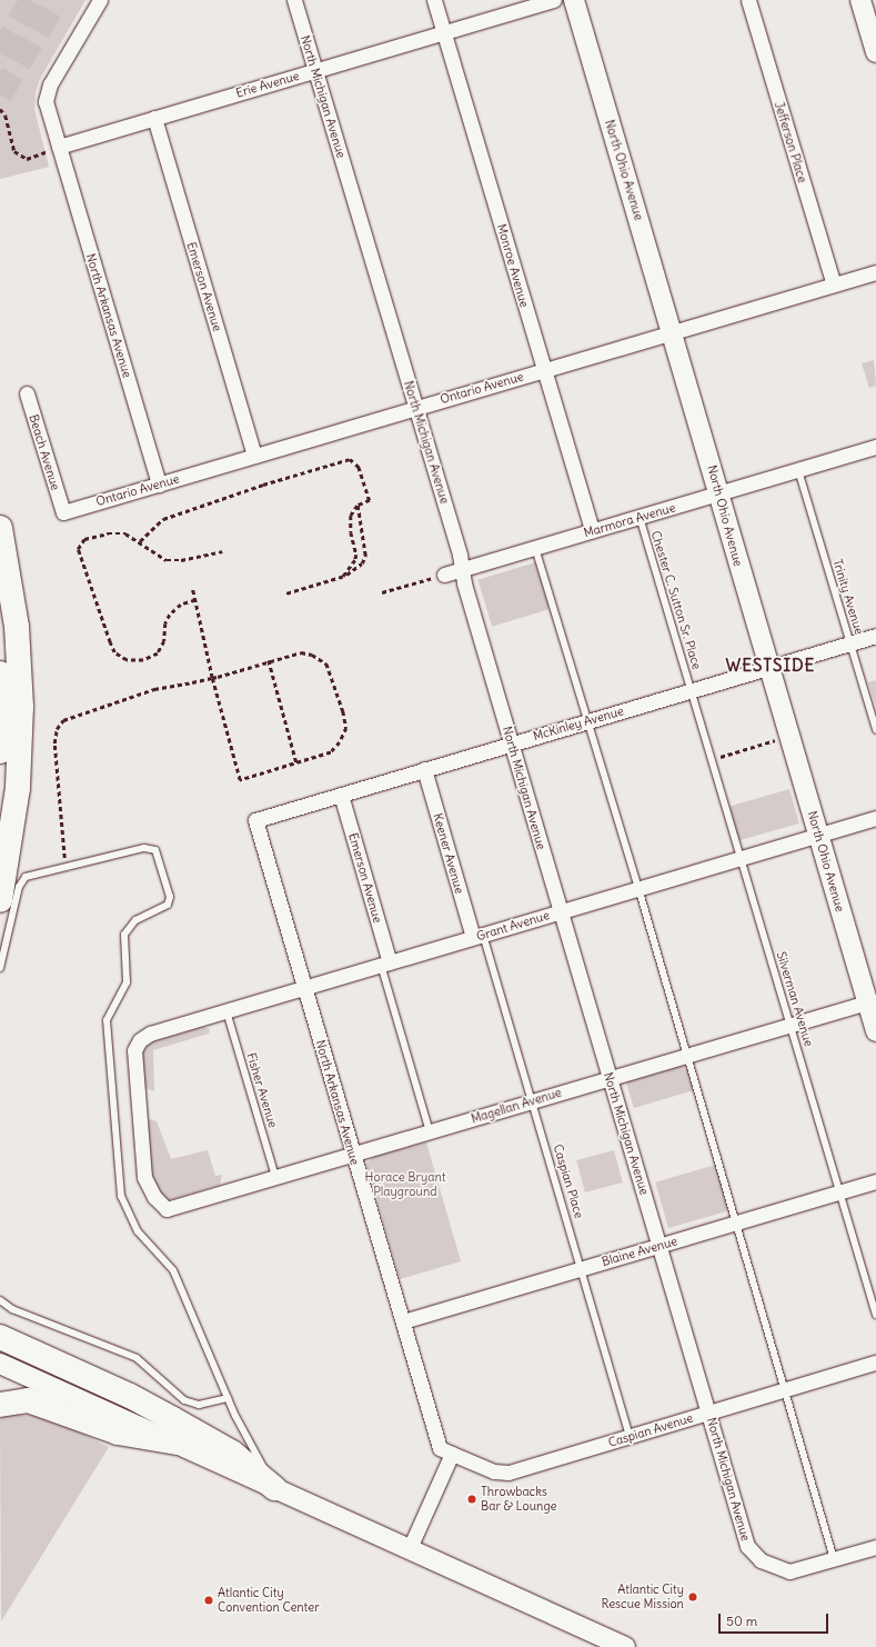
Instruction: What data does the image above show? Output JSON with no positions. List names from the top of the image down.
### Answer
{
  "streets": {
    "street": [
      "Erie Avenue",
      "North Michigan Avenue",
      "Jefferson Place",
      "North Ohio Avenue",
      "Monroe Avenue",
      "Emerson Avenue",
      "North Arkansas Avenue",
      "Ontario Avenue",
      "Beach Avenue",
      "Marmora Avenue",
      "McKinley Avenue",
      "Keener Avenue",
      "Grant Avenue",
      "Magellan Avenue",
      "Blaine Avenue",
      "Caspian Avenue"
    ],
    "lane": [
      "Trinity Avenue",
      "Chester C. Sutton Sr. Place",
      "Silverman Avenue",
      "Fisher Avenue",
      "Caspian Place"
    ]
  },
  "crossings": [
    ["Erie Avenue", "North Michigan Avenue"],
    ["Erie Avenue", "Monroe Avenue"],
    ["Erie Avenue", "Emerson Avenue"],
    ["Erie Avenue", "North Arkansas Avenue"],
    ["North Michigan Avenue", "Ontario Avenue"],
    ["North Michigan Avenue", "Marmora Avenue"],
    ["North Michigan Avenue", "McKinley Avenue"],
    ["North Michigan Avenue", "Grant Avenue"],
    ["North Michigan Avenue", "Magellan Avenue"],
    ["North Michigan Avenue", "Blaine Avenue"],
    ["North Michigan Avenue", "Caspian Avenue"],
    ["Jefferson Place", "Ontario Avenue"],
    ["North Ohio Avenue", "Ontario Avenue"],
    ["North Ohio Avenue", "Marmora Avenue"],
    ["North Ohio Avenue", "McKinley Avenue"],
    ["North Ohio Avenue", "Grant Avenue"],
    ["North Ohio Avenue", "Magellan Avenue"],
    ["Monroe Avenue", "Ontario Avenue"],
    ["Monroe Avenue", "Marmora Avenue"],
    ["Emerson Avenue", "Ontario Avenue"],
    ["Emerson Avenue", "McKinley Avenue"],
    ["Emerson Avenue", "Grant Avenue"],
    ["North Arkansas Avenue", "Ontario Avenue"],
    ["North Arkansas Avenue", "McKinley Avenue"],
    ["North Arkansas Avenue", "Grant Avenue"],
    ["North Arkansas Avenue", "Magellan Avenue"],
    ["North Arkansas Avenue", "Blaine Avenue"],
    ["North Arkansas Avenue", "Caspian Avenue"],
    ["Ontario Avenue", "Beach Avenue"],
    ["Marmora Avenue", "Trinity Avenue"],
    ["Marmora Avenue", "Chester C. Sutton Sr. Place"],
    ["Trinity Avenue", "McKinley Avenue"],
    ["Chester C. Sutton Sr. Place", "McKinley Avenue"],
    ["Chester C. Sutton Sr. Place", "Silverman Avenue"],
    ["McKinley Avenue", "Keener Avenue"],
    ["McKinley Avenue", "Silverman Avenue"],
    ["Keener Avenue", "Grant Avenue"],
    ["Keener Avenue", "Caspian Place"],
    ["Grant Avenue", "Silverman Avenue"],
    ["Grant Avenue", "Fisher Avenue"],
    ["Grant Avenue", "Magellan Avenue"],
    ["Grant Avenue", "Caspian Place"],
    ["Silverman Avenue", "Magellan Avenue"],
    ["Silverman Avenue", "Blaine Avenue"],
    ["Fisher Avenue", "Magellan Avenue"],
    ["Magellan Avenue", "Caspian Place"],
    ["Caspian Place", "Blaine Avenue"],
    ["Caspian Place", "Caspian Avenue"]
  ],
  "districts": ["WESTSIDE"],
  "parks": ["Horace Bryant Playground"],
  "places": ["Throwbacks Bar & Lounge", "Atlantic City Rescue Mission", "Atlantic City Convention Center"],
  "scale_bar": "50 m"
}
